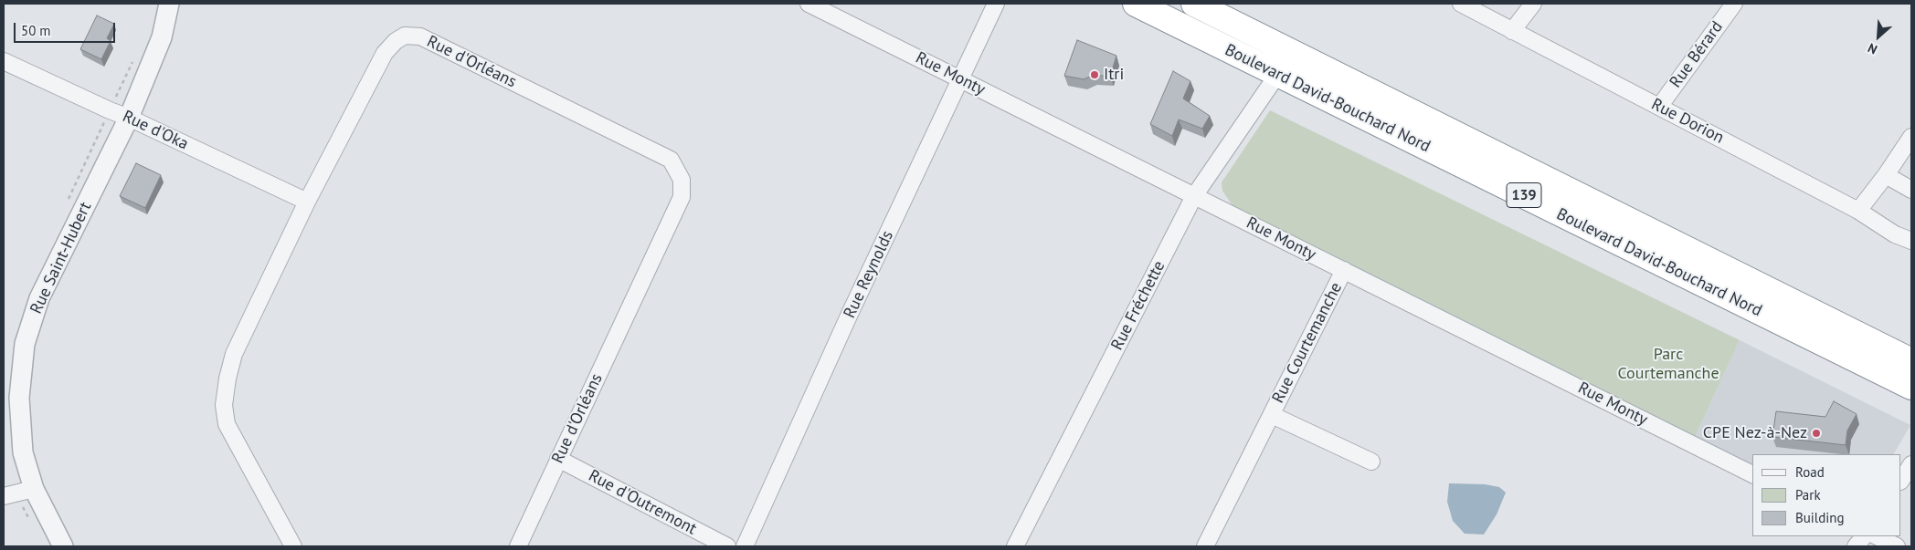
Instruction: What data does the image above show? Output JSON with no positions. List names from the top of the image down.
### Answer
{
  "streets": {
    "highway": ["Boulevard David-Bouchard Nord", "139"],
    "street": [
      "Rue Bérard",
      "Rue d'Orléans",
      "Rue Monty",
      "Rue Dorion",
      "Rue d'Oka",
      "Rue Saint-Hubert",
      "Rue Reynolds",
      "Rue Fréchette",
      "Rue Courtemanche",
      "Rue d'Outremont"
    ]
  },
  "crossings": [
    ["Rue Bérard", "Rue Dorion"],
    ["Rue d'Orléans", "Rue d'Oka"],
    ["Rue d'Orléans", "Rue d'Outremont"],
    ["Rue Monty", "Rue Reynolds"],
    ["Rue Monty", "Rue Fréchette"],
    ["Rue Monty", "Rue Courtemanche"],
    ["Boulevard David-Bouchard Nord", "Rue Fréchette"],
    ["Rue d'Oka", "Rue Saint-Hubert"]
  ],
  "parks": ["Parc Courtemanche"],
  "places": ["Itri", "CPE Nez-à-Nez"],
  "legend": ["Road", "Park", "Building"],
  "scale_bar": "50 m",
  "north": "bottom left"
}
